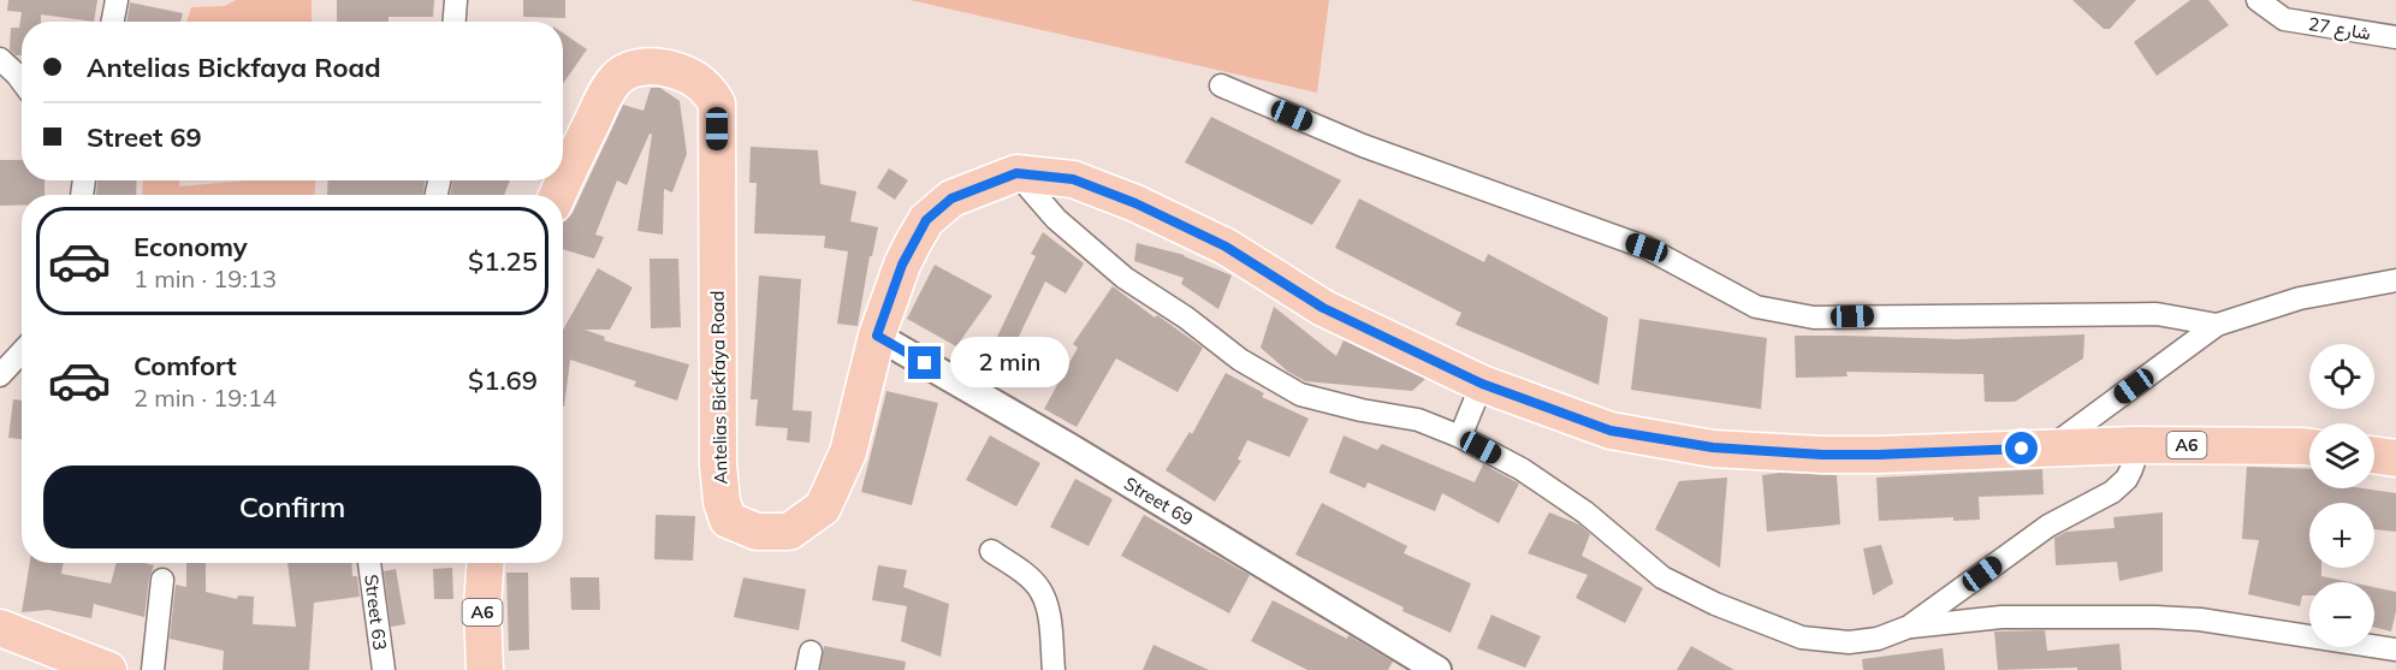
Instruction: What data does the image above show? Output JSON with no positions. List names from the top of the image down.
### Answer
{
  "streets": {
    "highway": ["Antelias Bickfaya Road", "A6"],
    "street": ["شارع 27", "Street 69", "Street 63"]
  },
  "crossings": [
    ["Antelias Bickfaya Road", "Street 69"]
  ],
  "page": {
    "banner": ["Antelias Bickfaya Road", "Street 69"],
    "list": [
      {
        "name": "Economy",
        "note": "1 min · 19:13",
        "value": "$1.25"
      },
      {
        "name": "Comfort",
        "note": "2 min · 19:14",
        "value": "$1.69"
      }
    ],
    "bubble": "2 min",
    "map_buttons": ["+", "−"],
    "buttons": "Confirm"
  }
}
